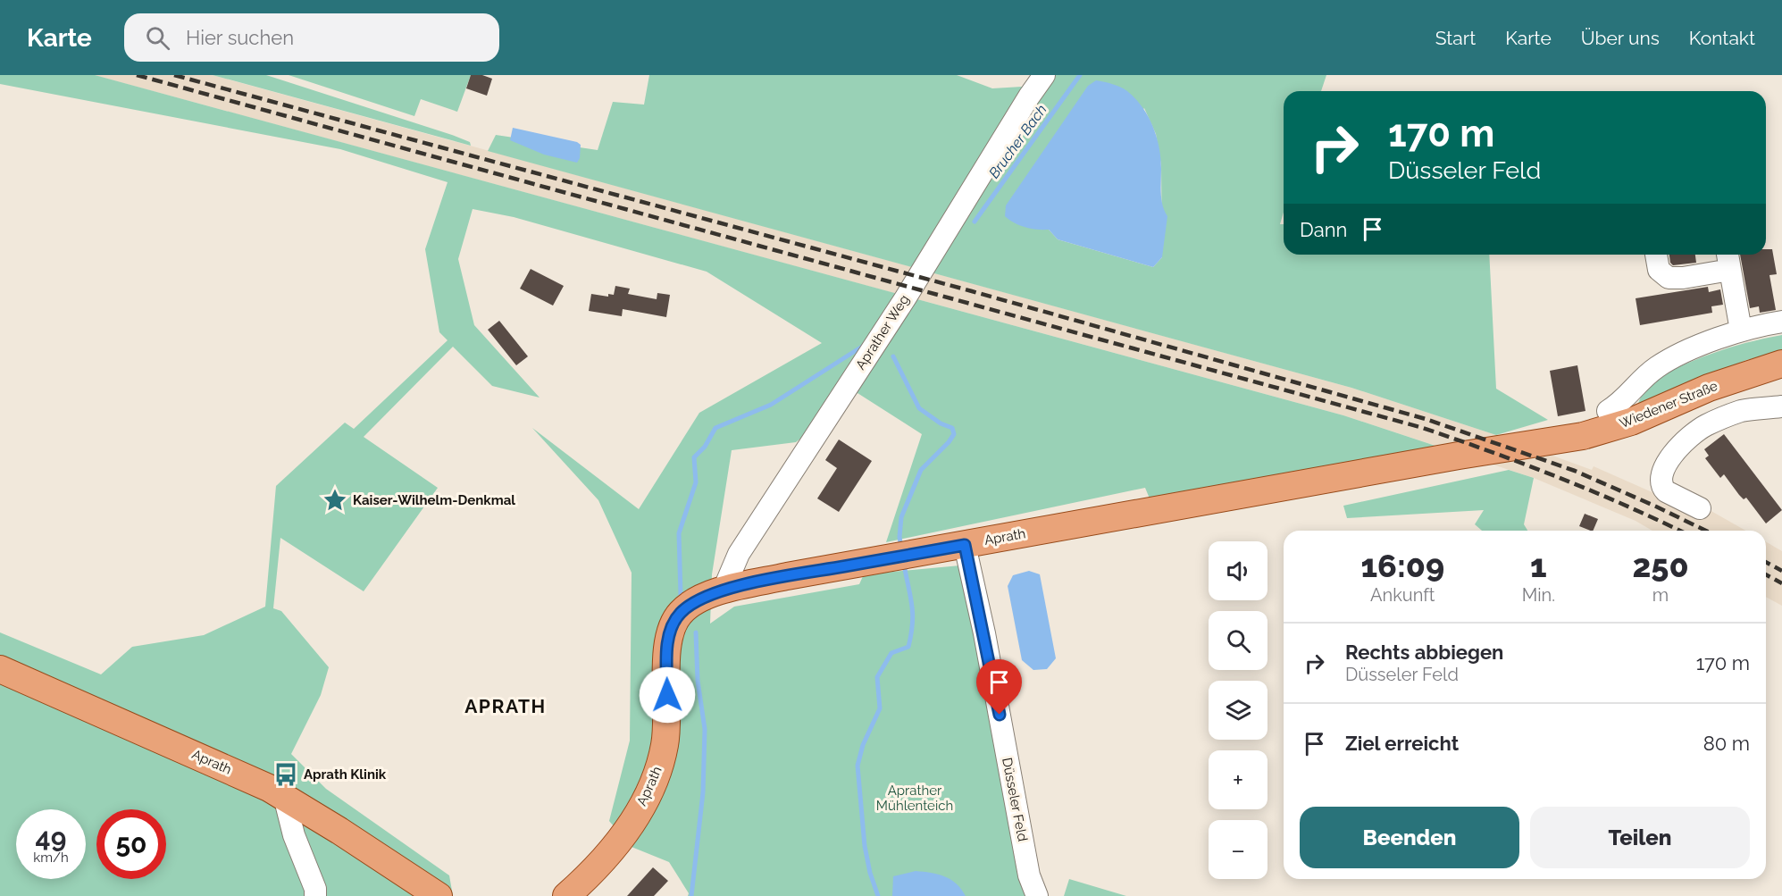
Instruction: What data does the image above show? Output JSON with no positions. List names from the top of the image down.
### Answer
{
  "streets": {
    "main road": ["Wiedener Straße", "Aprath"],
    "street": ["Aprather Weg", "Düsseler Feld"]
  },
  "crossings": [
    ["Aprather Weg", "Aprath"],
    ["Wiedener Straße", "Aprath"],
    ["Aprath", "Düsseler Feld"]
  ],
  "districts": ["APRATH"],
  "water": ["Brucher Bach"],
  "parks": ["Aprather Mühlenteich"],
  "places": {
    "place": ["Kaiser-Wilhelm-Denkmal"],
    "bus stop": ["Aprath Klinik"]
  },
  "page": {
    "header": "Karte",
    "search": "Hier suchen",
    "nav": [
      "Start",
      "Karte",
      "Über uns",
      "Kontakt"
    ],
    "turn": ["170 m", "Düsseler Feld"],
    "then": "Dann",
    "eta": [
      "16:09",
      "Ankunft",
      "1",
      "Min.",
      "250",
      "m"
    ],
    "map_buttons": ["+", "−"],
    "list": [
      {
        "name": "Rechts abbiegen",
        "note": "Düsseler Feld",
        "value": "170 m"
      },
      {
        "name": "Ziel erreicht",
        "value": "80 m"
      }
    ],
    "buttons": ["Beenden", "Teilen"],
    "speed": "49 km/h",
    "limit": "50"
  }
}
